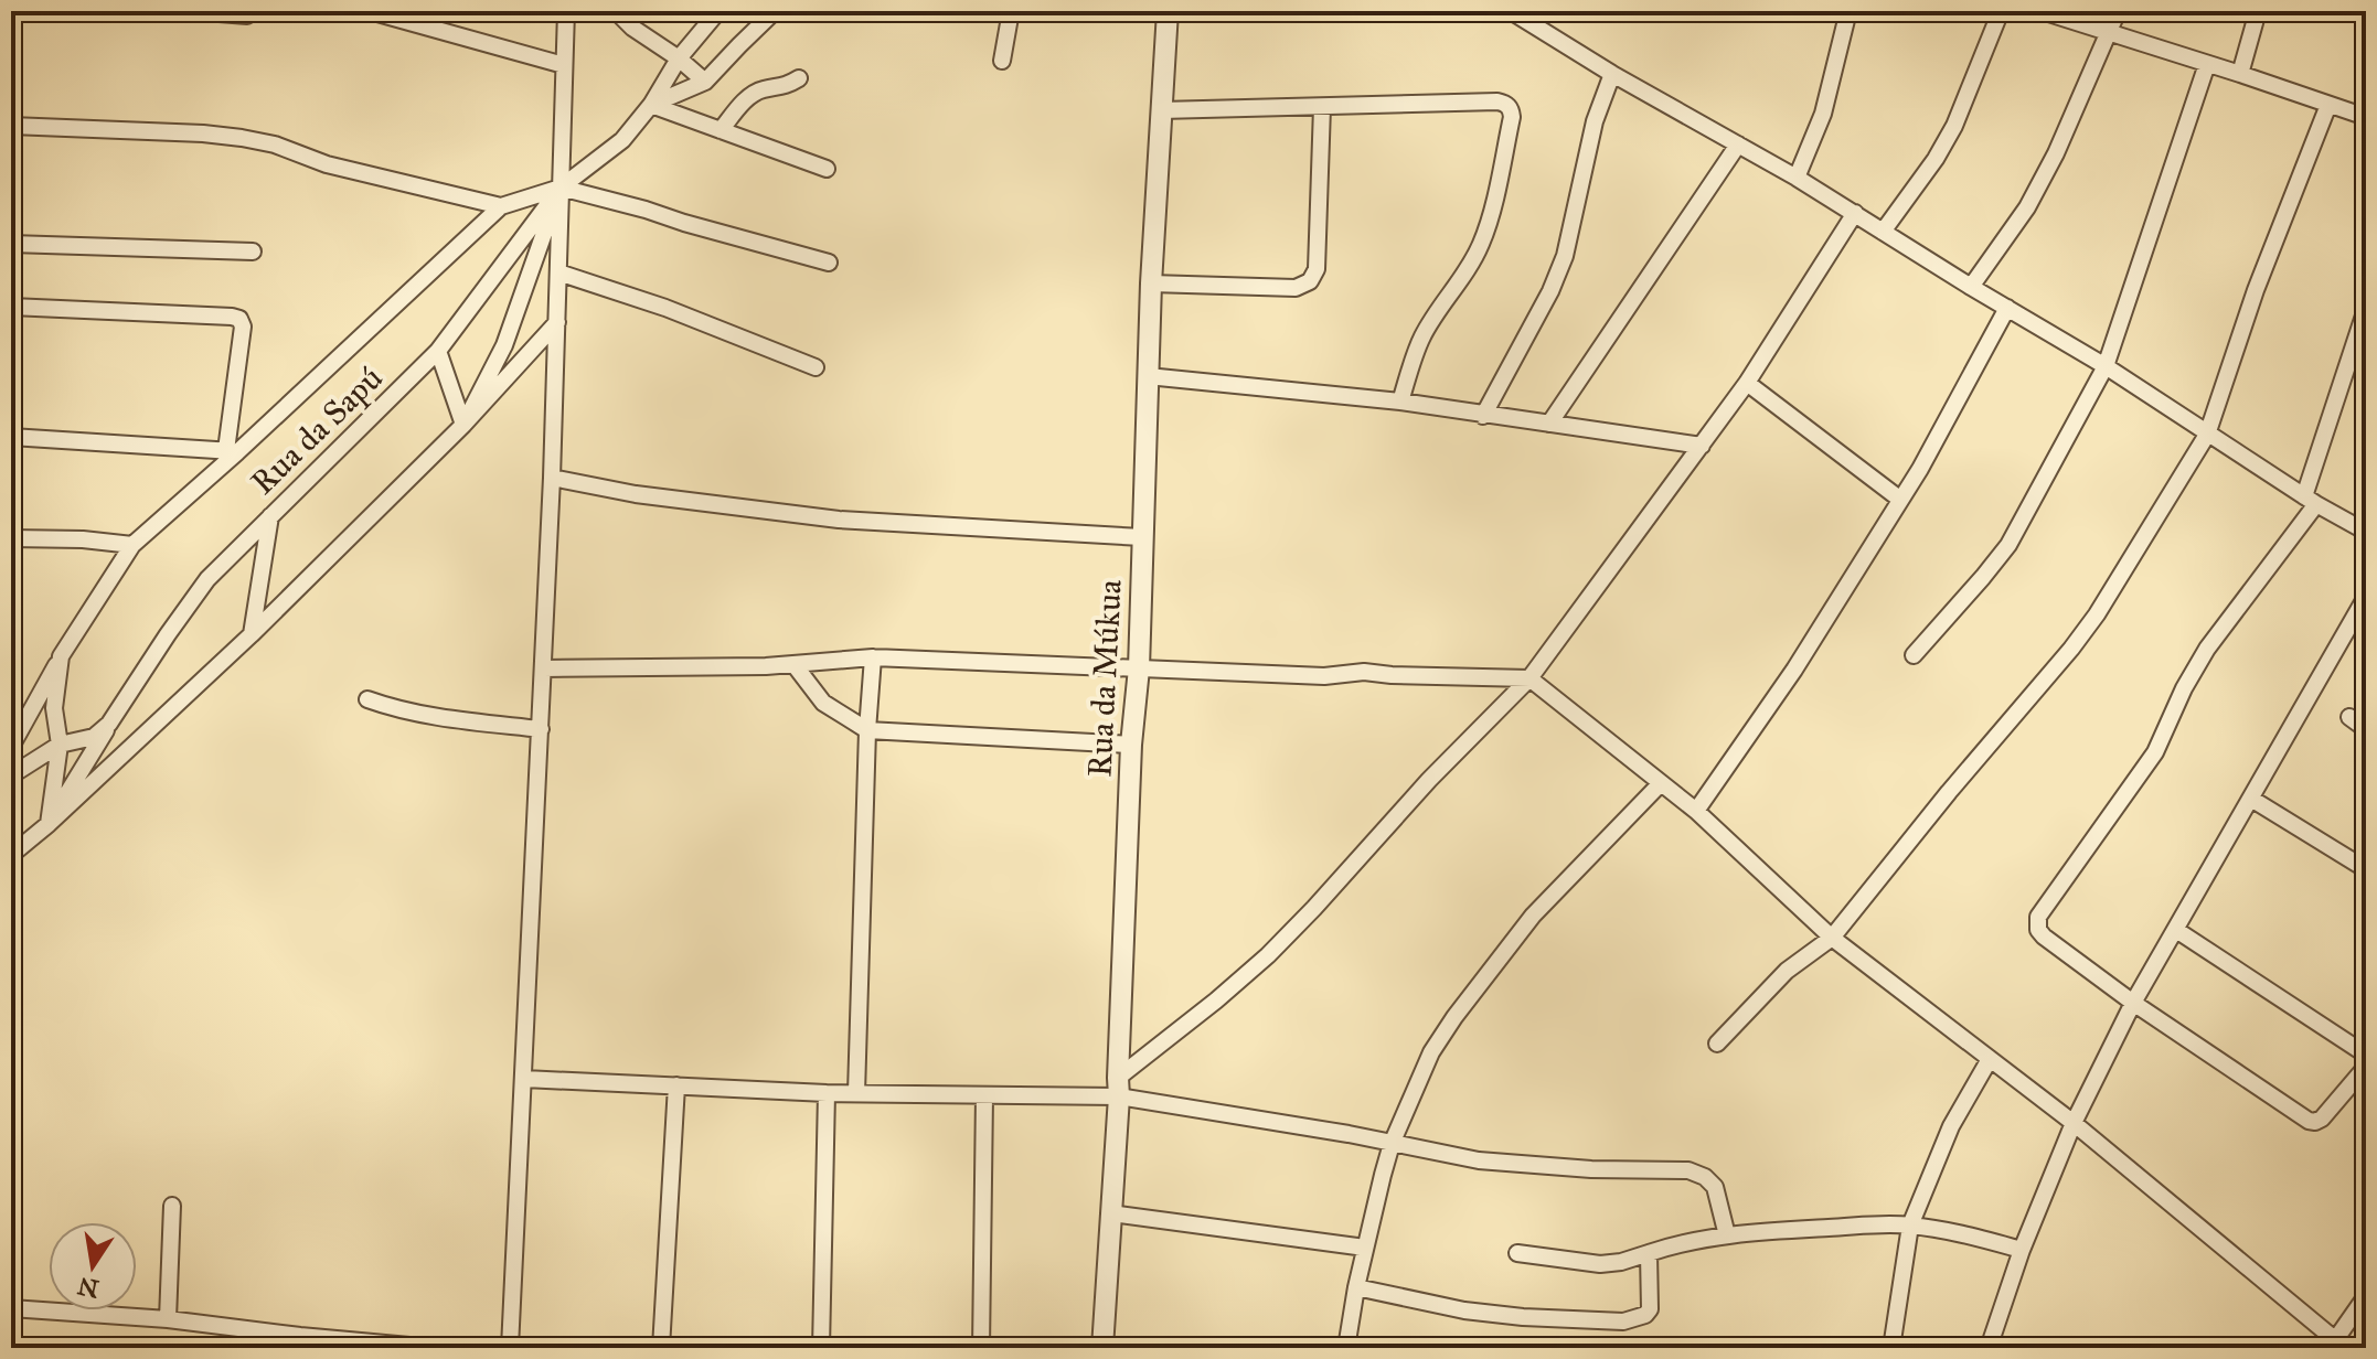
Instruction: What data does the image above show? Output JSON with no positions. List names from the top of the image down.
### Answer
{
  "streets": {
    "street": ["Rua da Sapú", "Rua da Múkua"]
  },
  "north": "bottom"
}
